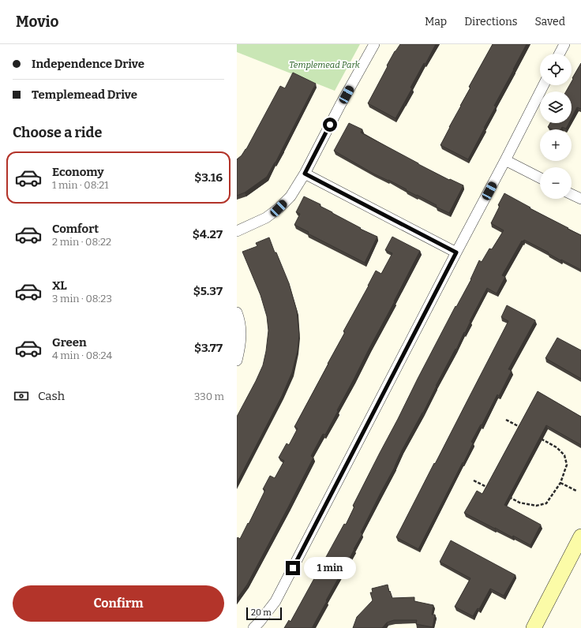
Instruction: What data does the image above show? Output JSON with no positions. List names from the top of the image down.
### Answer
{
  "parks": ["Templemead Park"],
  "scale_bar": "20 m",
  "page": {
    "header": "Movio",
    "nav": ["Map", "Directions", "Saved"],
    "banner": ["Independence Drive", "Templemead Drive"],
    "map_buttons": ["+", "−"],
    "heading": "Choose a ride",
    "list": [
      {
        "name": "Economy",
        "note": "1 min · 08:21",
        "value": "$3.16"
      },
      {
        "name": "Comfort",
        "note": "2 min · 08:22",
        "value": "$4.27"
      },
      {
        "name": "XL",
        "note": "3 min · 08:23",
        "value": "$5.37"
      },
      {
        "name": "Green",
        "note": "4 min · 08:24",
        "value": "$3.77"
      }
    ],
    "pay": ["Cash", "330 m"],
    "bubble": "1 min",
    "buttons": "Confirm",
    "scale": "20 m"
  }
}
